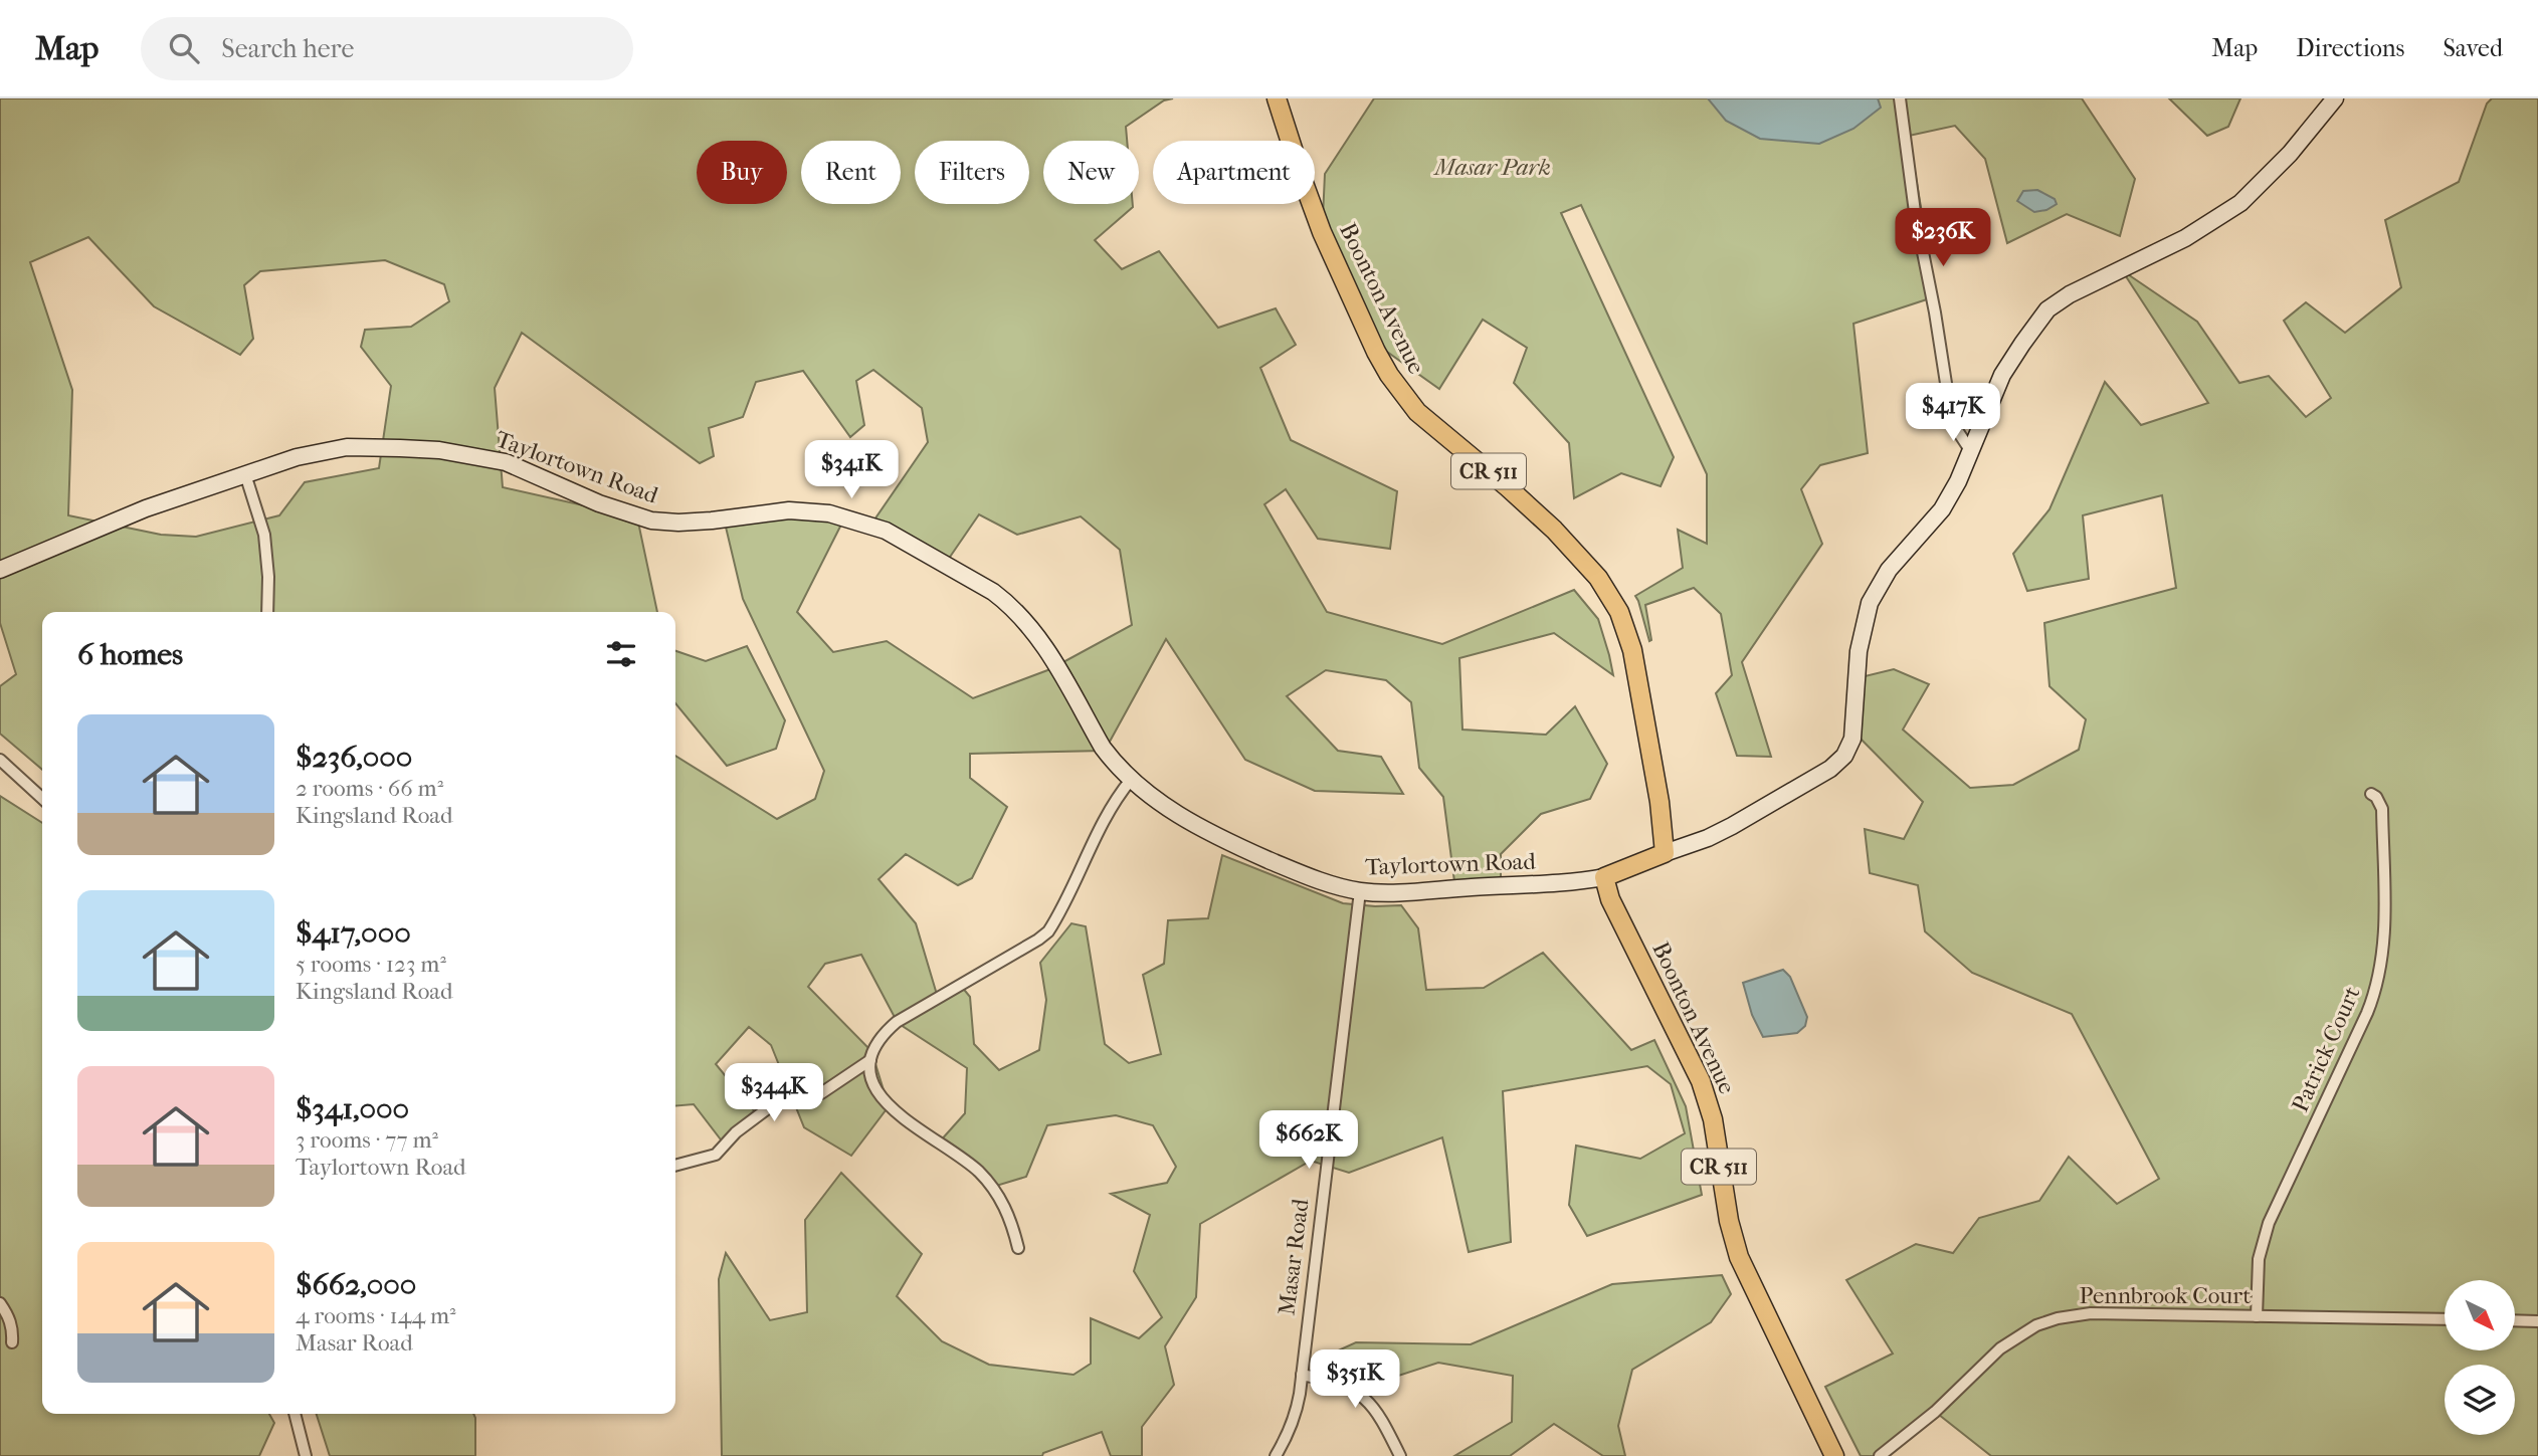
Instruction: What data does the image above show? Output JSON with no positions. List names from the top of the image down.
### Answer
{
  "streets": {
    "main road": ["Boonton Avenue", "CR 511"],
    "street": [
      "Taylortown Road",
      "Patrick Court",
      "Masar Road",
      "Pennbrook Court"
    ]
  },
  "crossings": [
    ["Boonton Avenue", "Taylortown Road"],
    ["Taylortown Road", "Masar Road"],
    ["Patrick Court", "Pennbrook Court"]
  ],
  "parks": ["Masar Park"],
  "north": "bottom right",
  "page": {
    "header": "Map",
    "search": "Search here",
    "nav": ["Map", "Directions", "Saved"],
    "chip": [
      "Buy",
      "Rent",
      "Filters",
      "New",
      "Apartment"
    ],
    "price": [
      "$236K",
      "$417K",
      "$341K",
      "$344K",
      "$662K",
      "$351K"
    ],
    "heading": "6 homes",
    "list": [
      {
        "name": "$236,000",
        "note": "2 rooms · 66 m² · Kingsland Road"
      },
      {
        "name": "$417,000",
        "note": "5 rooms · 123 m² · Kingsland Road"
      },
      {
        "name": "$341,000",
        "note": "3 rooms · 77 m² · Taylortown Road"
      },
      {
        "name": "$662,000",
        "note": "4 rooms · 144 m² · Masar Road"
      }
    ]
  }
}
